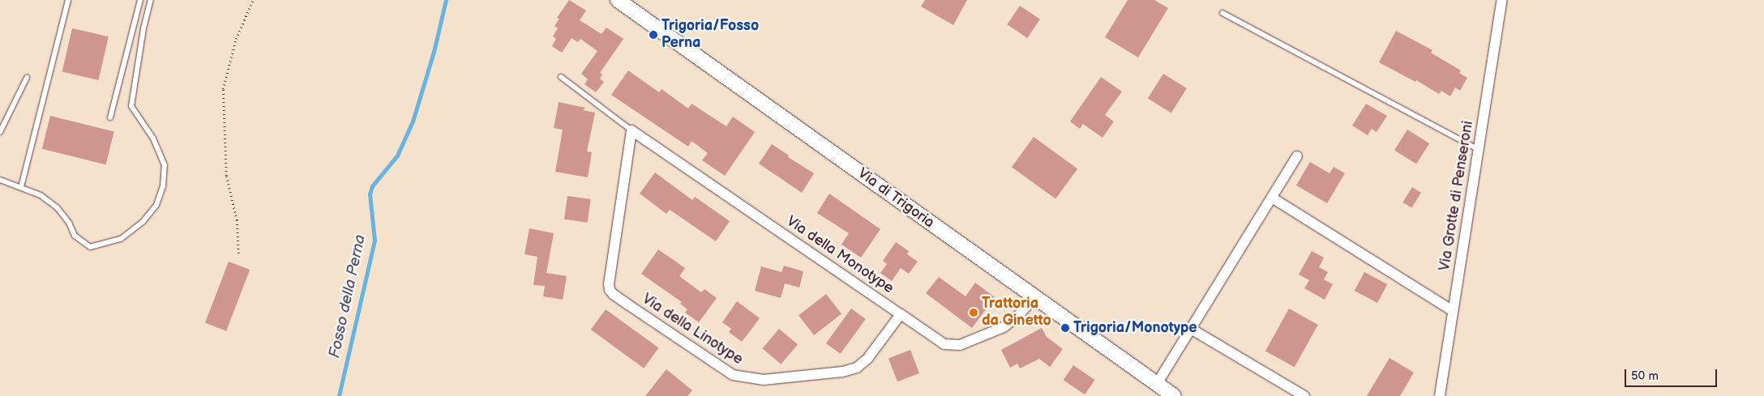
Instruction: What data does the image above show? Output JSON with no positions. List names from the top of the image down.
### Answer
{
  "streets": {
    "street": [
      "Via Grotte di Penseroni",
      "Via di Trigoria",
      "Via della Monotype",
      "Via della Linotype"
    ]
  },
  "crossings": [
    ["Via di Trigoria", "Via della Monotype"],
    ["Via della Monotype", "Via della Linotype"]
  ],
  "water": ["Fosso della Perna"],
  "places": ["Trigoria/Fosso Perna", "Trattoria da Ginetto", "Trigoria/Monotype"],
  "scale_bar": "50 m"
}
